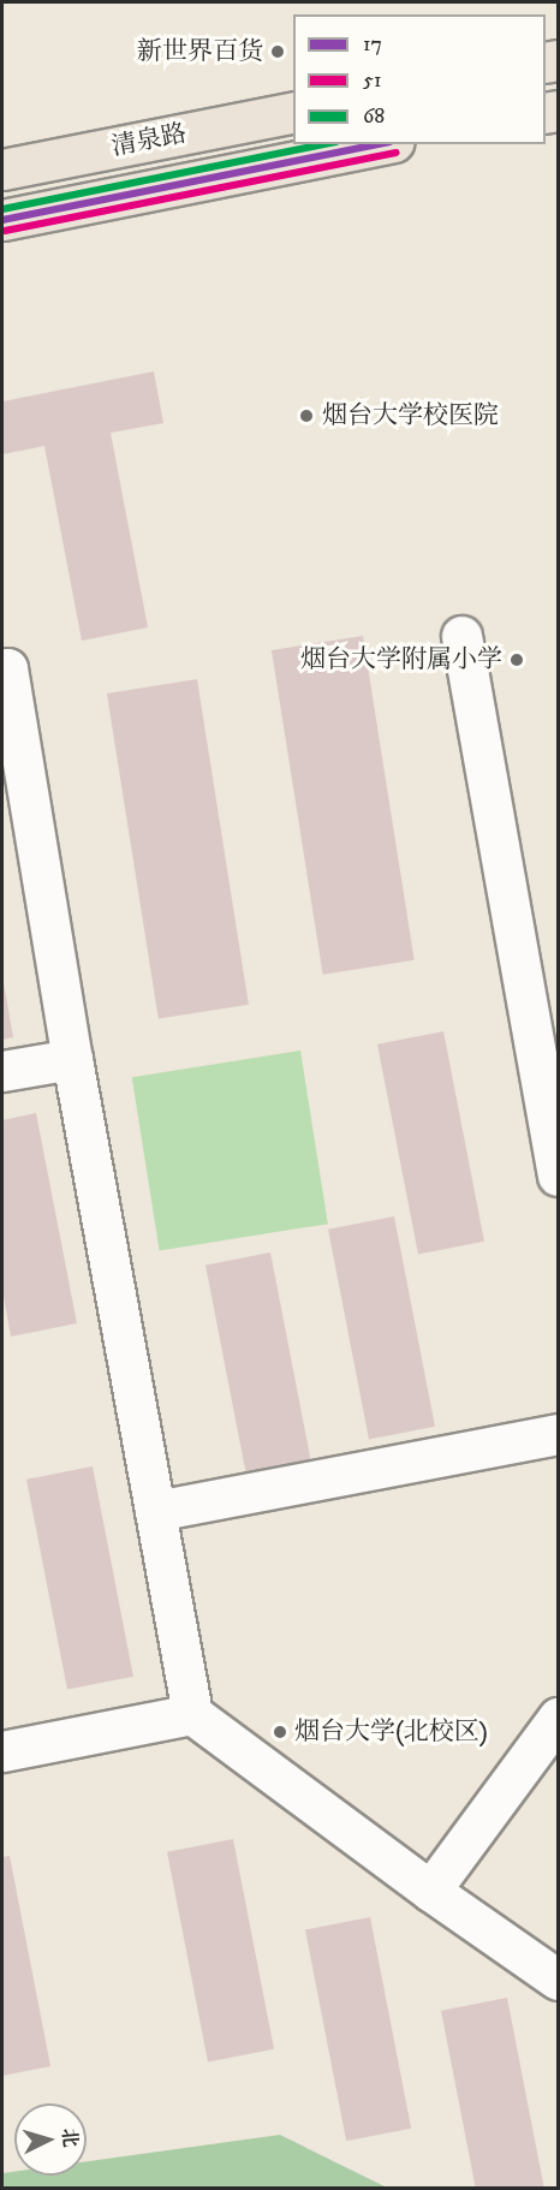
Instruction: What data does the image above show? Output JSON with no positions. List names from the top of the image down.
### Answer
{
  "streets": {
    "main road": ["清泉路"]
  },
  "places": [
    "新世界百货",
    "烟台大学校医院",
    "烟台大学附属小学",
    "烟台大学(北校区)"
  ],
  "lines": ["transit line 17", "transit line 68", "transit line 51"],
  "legend": ["17", "51", "68"],
  "north": "right"
}
